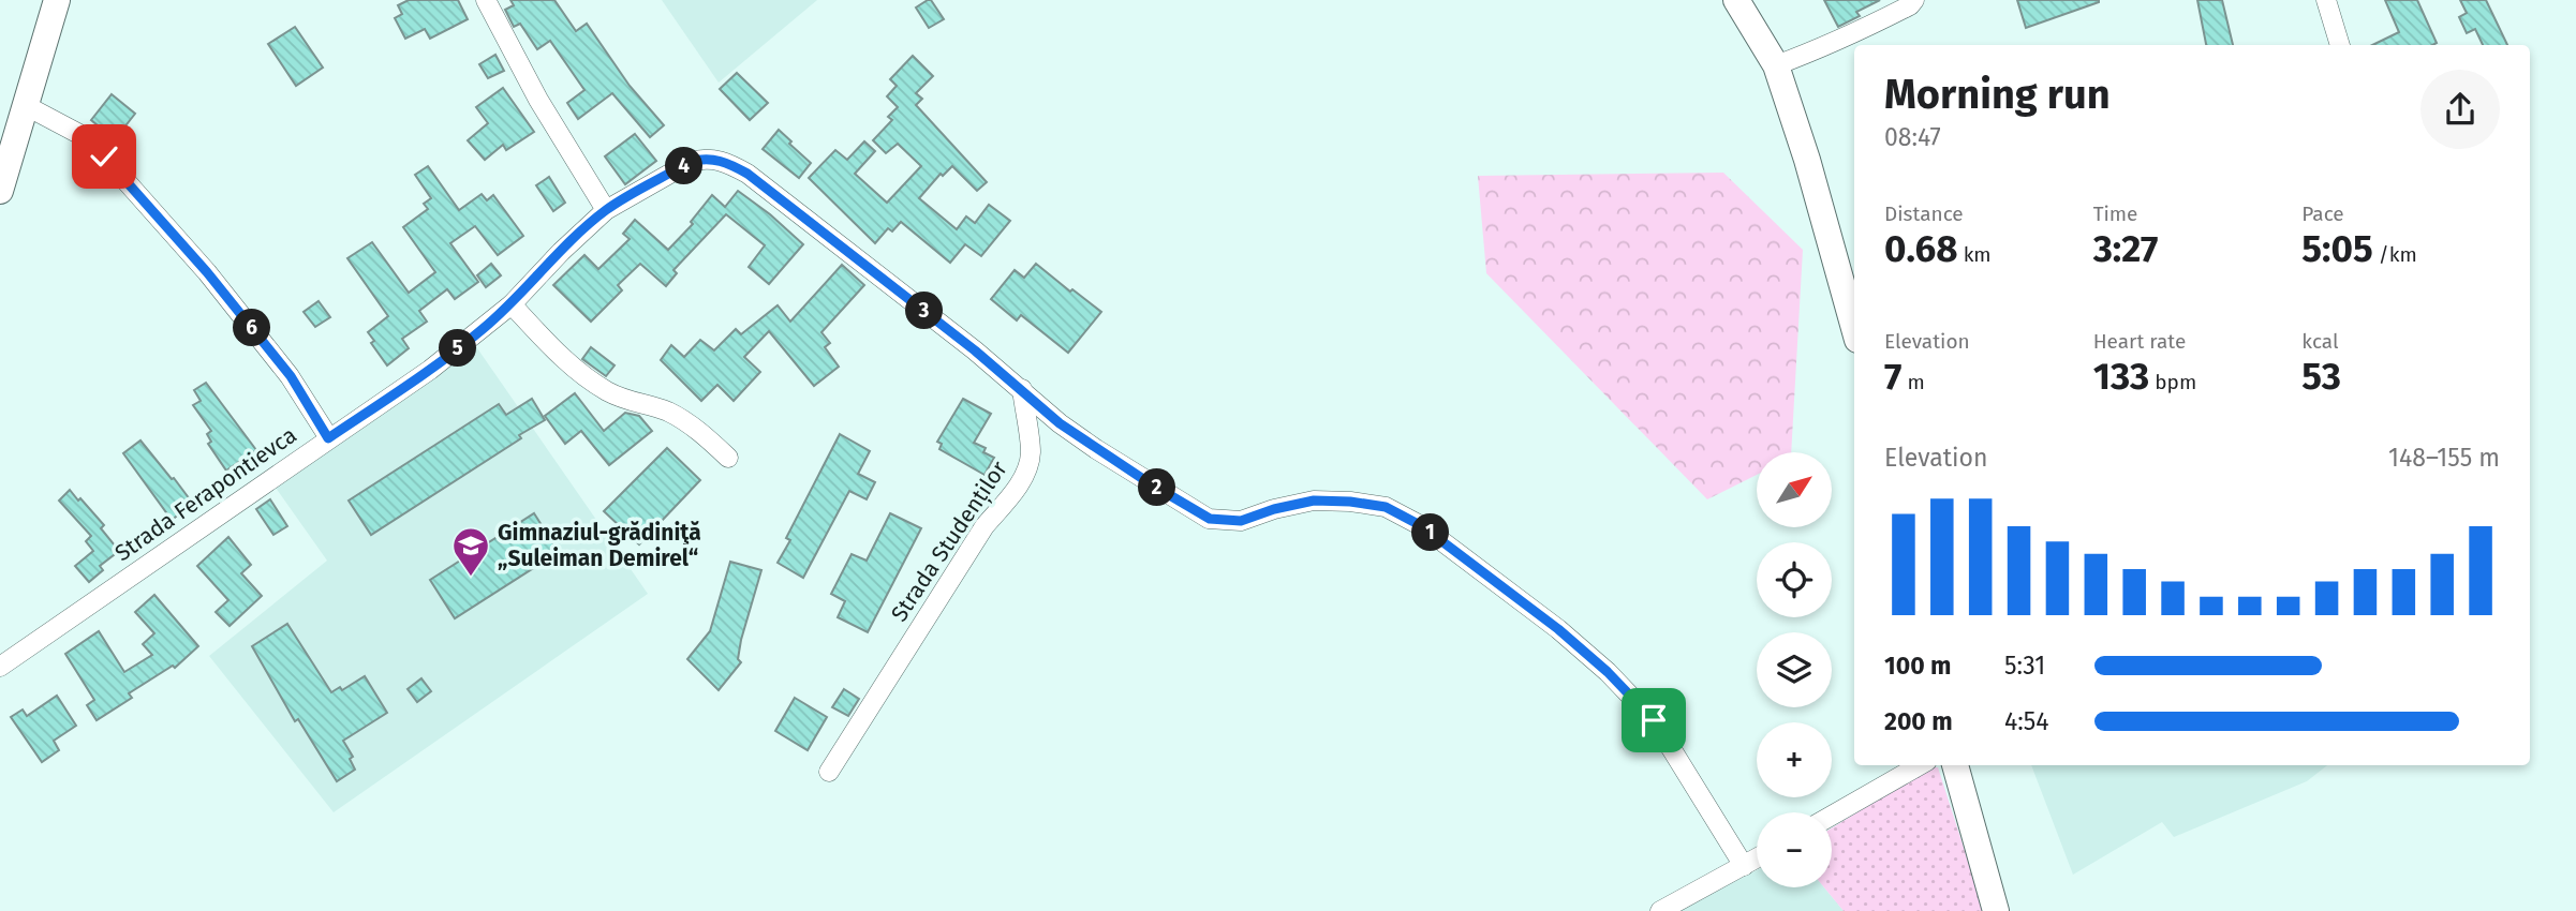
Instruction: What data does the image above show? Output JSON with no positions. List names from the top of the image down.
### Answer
{
  "streets": {
    "street": ["Strada Ferapontievca", "Strada Studenților"]
  },
  "places": {
    "school or university": ["Gimnaziul-grădiniţă „Suleiman Demirel“"]
  },
  "north": "top right",
  "page": {
    "heading": ["Morning run", "08:47"],
    "pins": [
      "4",
      "3",
      "6",
      "5",
      "2",
      "1"
    ],
    "stats": [
      ["Distance", "0.68 km"],
      ["Time", "3:27"],
      ["Pace", "5:05 /km"],
      ["Elevation", "7 m"],
      ["Heart rate", "133 bpm"],
      ["kcal", "53"]
    ],
    "chart": ["Elevation", "148–155 m"],
    "map_buttons": ["+", "−"],
    "list": [
      {
        "name": "100 m",
        "note": "5:31"
      },
      {
        "name": "200 m",
        "note": "4:54"
      }
    ]
  }
}
